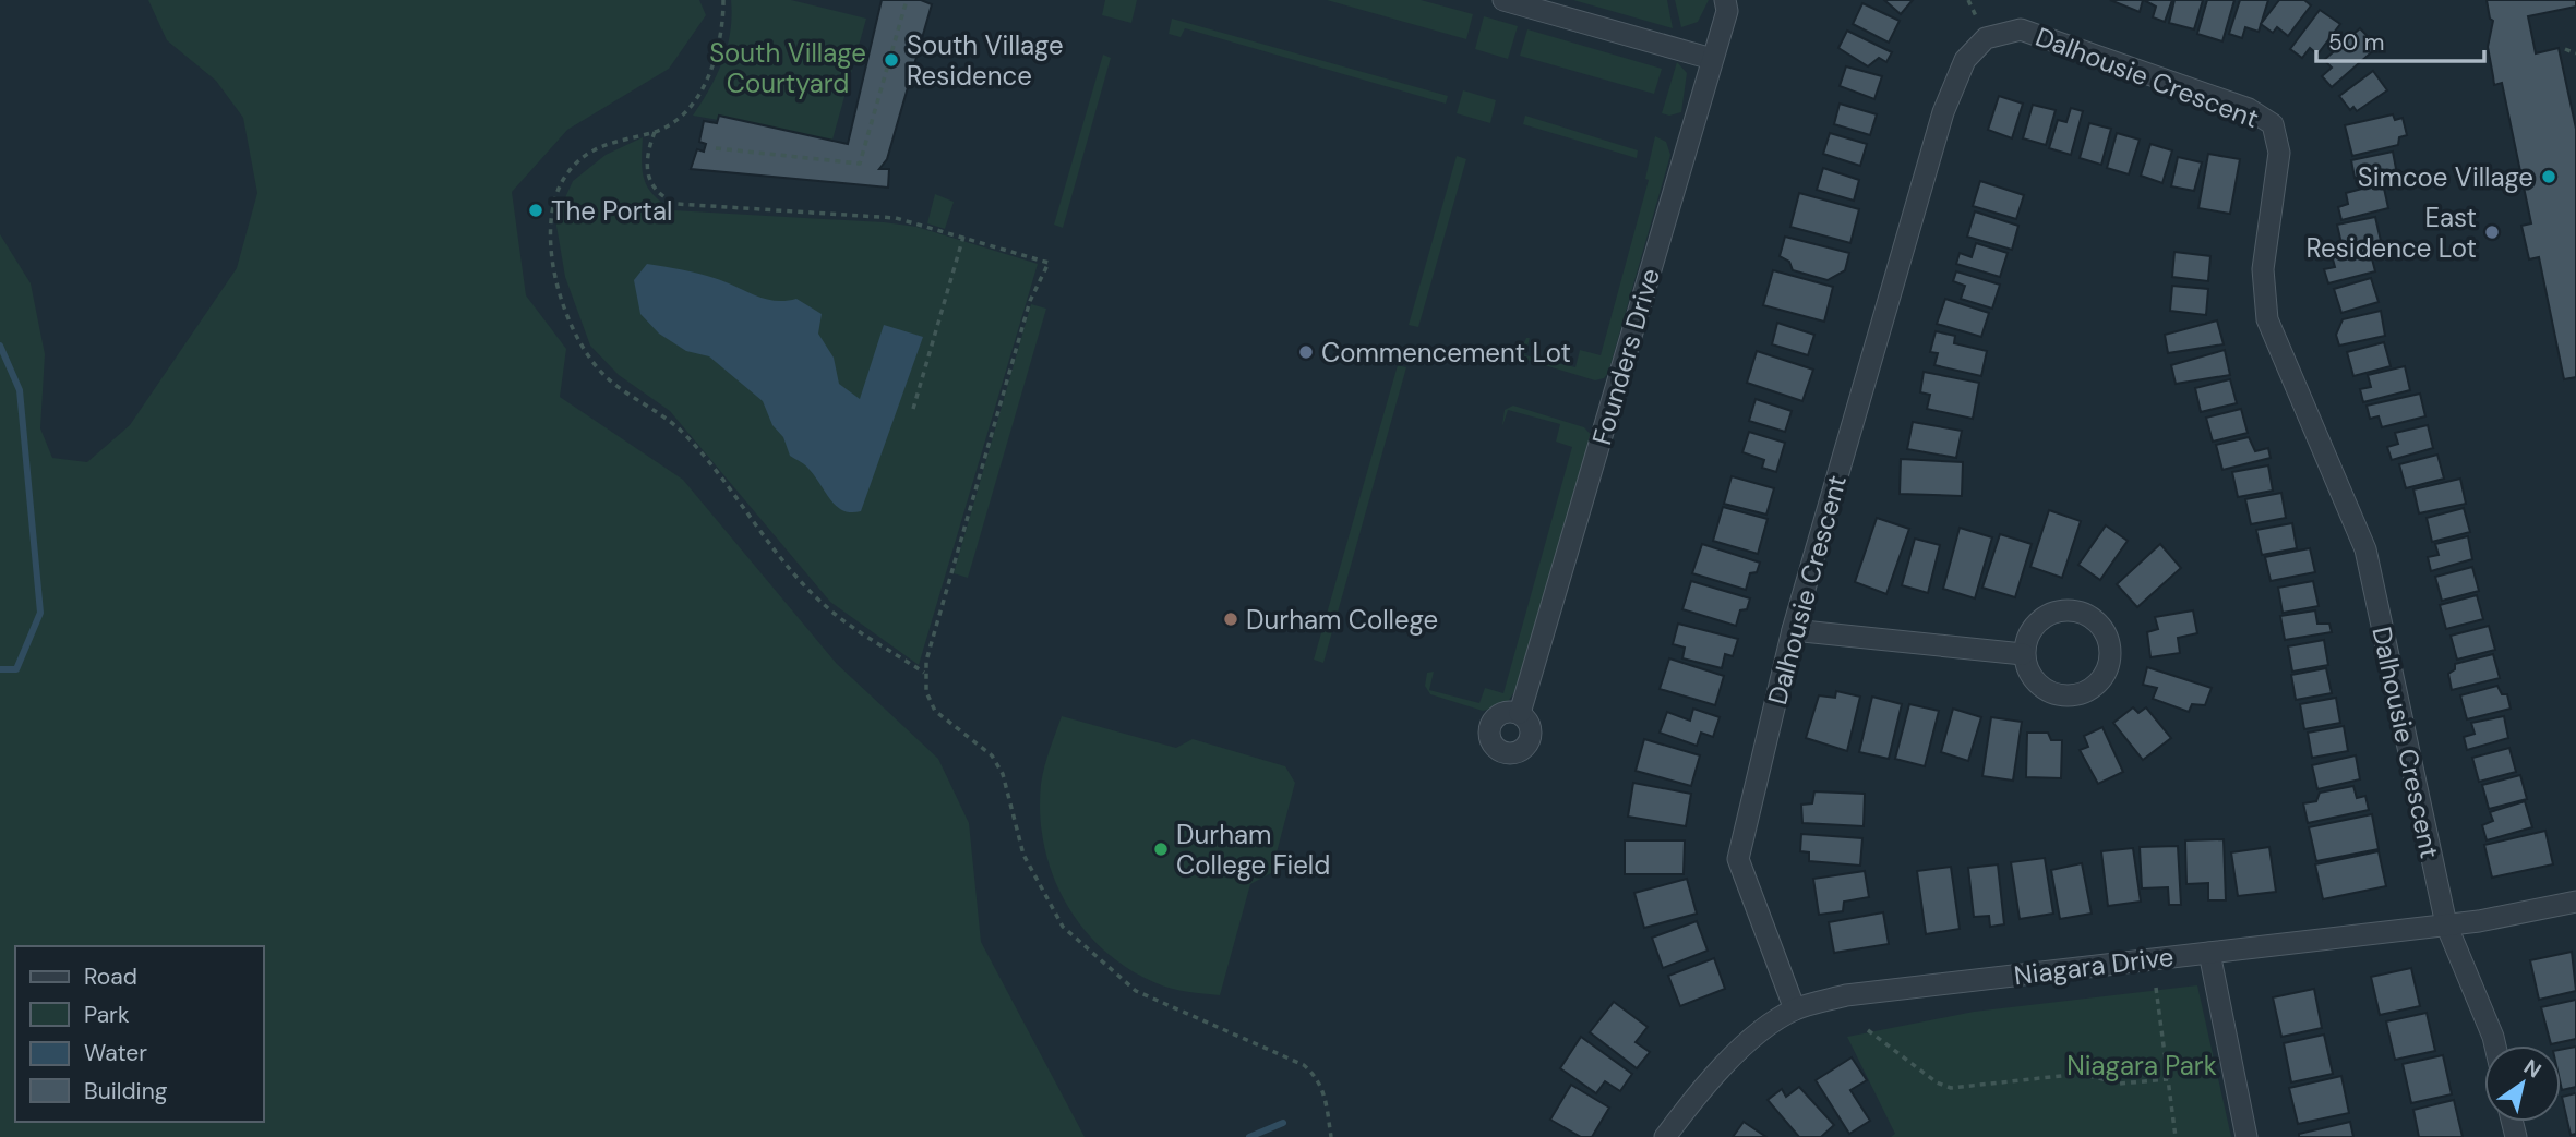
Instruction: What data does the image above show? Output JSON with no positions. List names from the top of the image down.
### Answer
{
  "streets": {
    "street": ["Dalhousie Crescent", "Founders Drive", "Niagara Drive"]
  },
  "crossings": [
    ["Dalhousie Crescent", "Niagara Drive"]
  ],
  "parks": ["South Village Courtyard", "Niagara Park"],
  "places": [
    "South Village Residence",
    "Simcoe Village",
    "The Portal",
    "East Residence Lot",
    "Commencement Lot",
    "Durham College",
    "Durham College Field"
  ],
  "legend": [
    "Road",
    "Park",
    "Water",
    "Building"
  ],
  "scale_bar": "50 m",
  "north": "top right"
}
